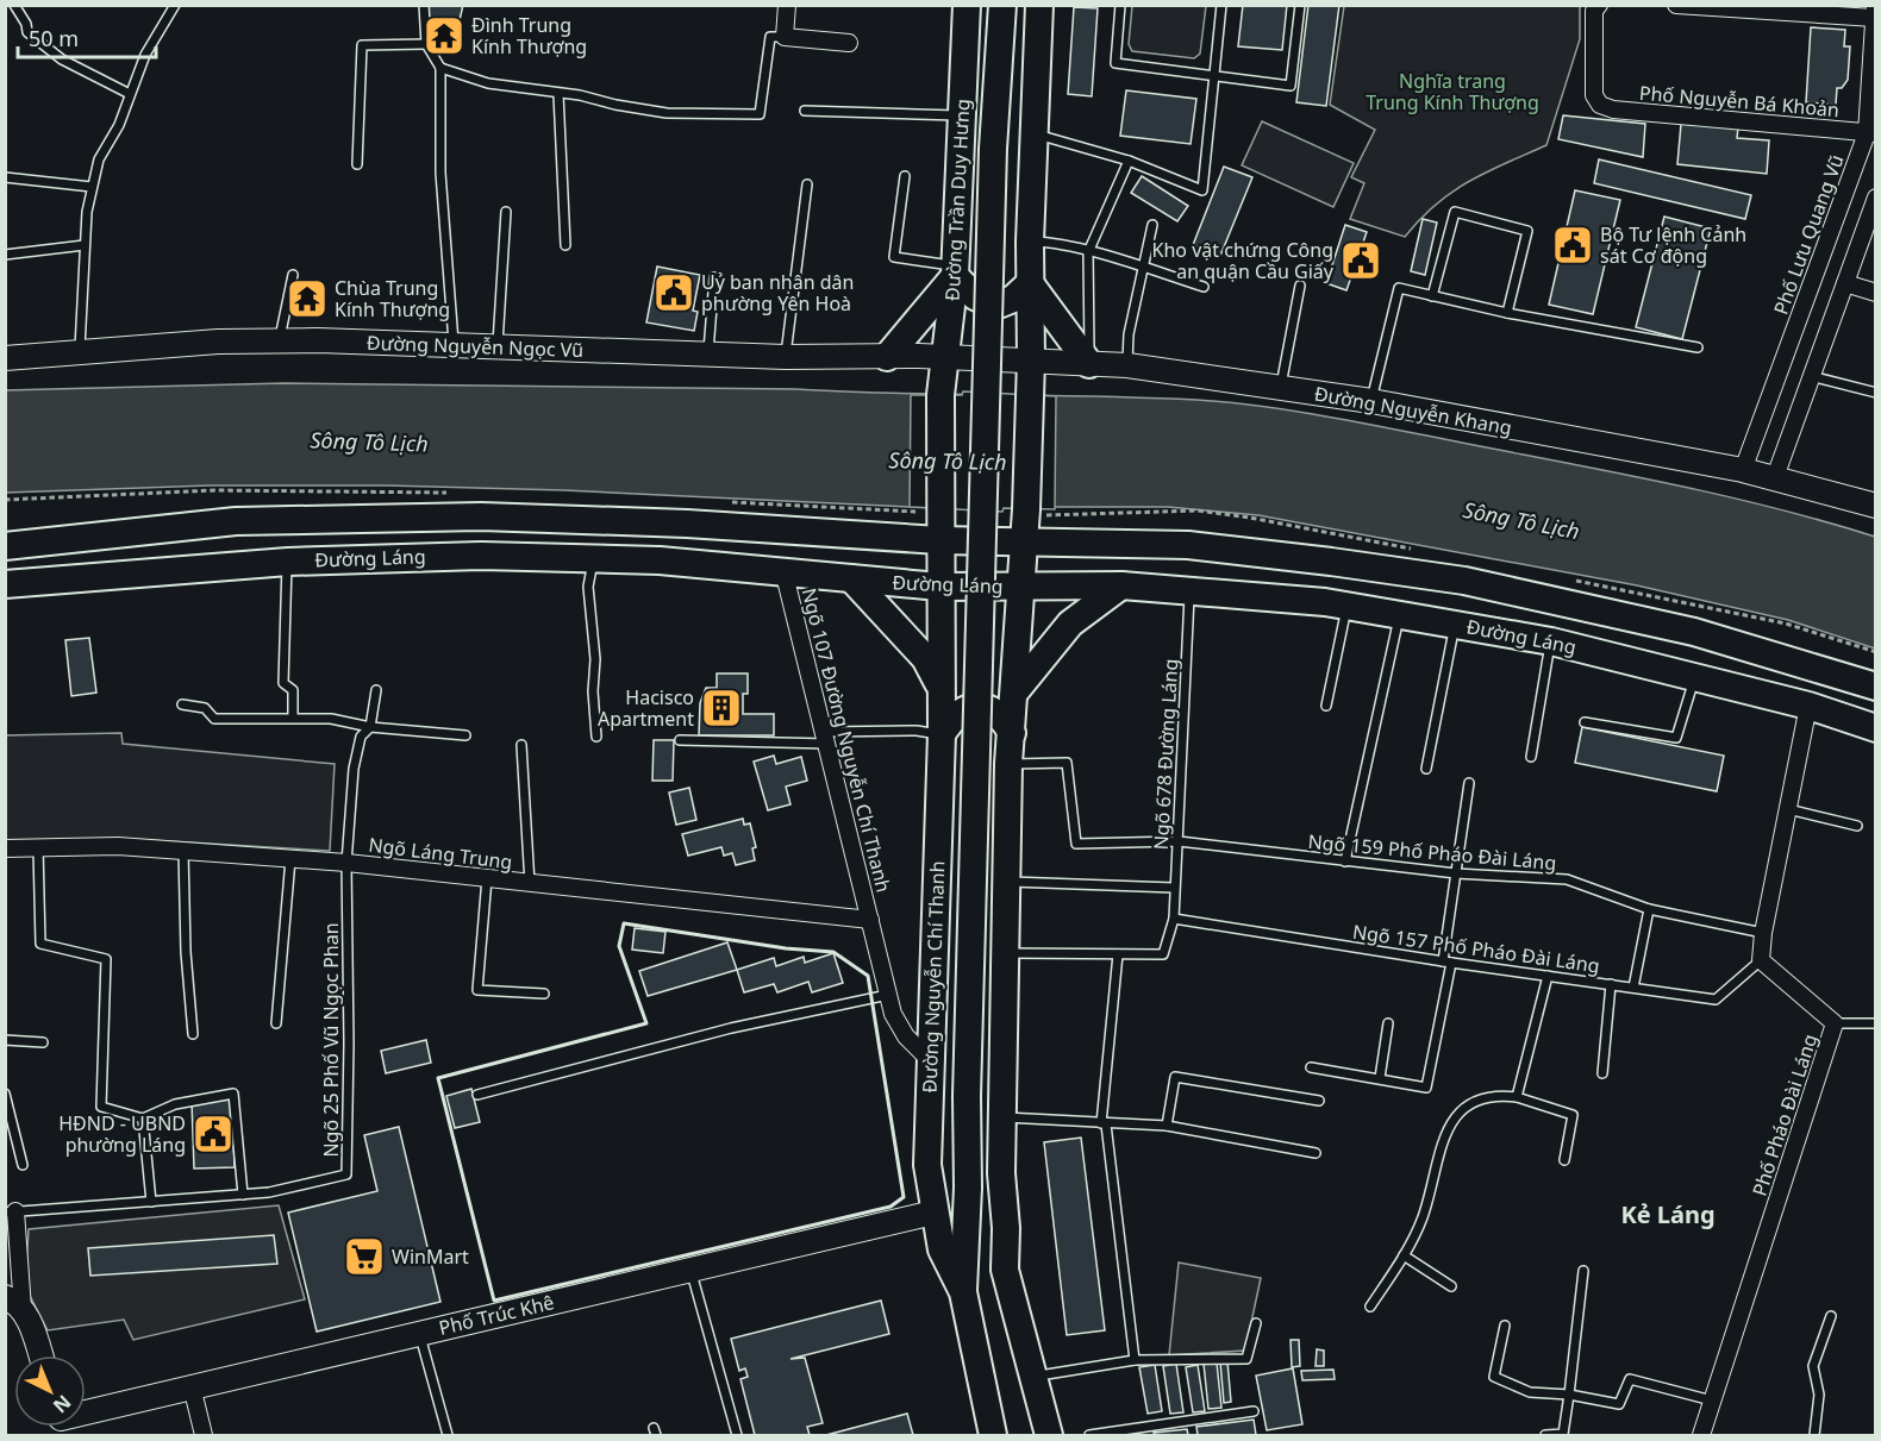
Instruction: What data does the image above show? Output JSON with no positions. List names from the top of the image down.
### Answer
{
  "streets": {
    "main road": [
      "Đường Trần Duy Hưng",
      "Đường Nguyễn Ngọc Vũ",
      "Đường Nguyễn Khang",
      "Đường Láng",
      "Đường Nguyễn Chí Thanh",
      "Phố Trúc Khê"
    ],
    "street": [
      "Phố Nguyễn Bá Khoản",
      "Phố Lưu Quang Vũ",
      "Ngõ 107 Đường Nguyễn Chí Thanh",
      "Ngõ Láng Trung",
      "Phố Pháo Đài Láng"
    ],
    "lane": [
      "Ngõ 678 Đường Láng",
      "Ngõ 159 Phố Pháo Đài Láng",
      "Ngõ 157 Phố Pháo Đài Láng",
      "Ngõ 25 Phố Vũ Ngọc Phan"
    ]
  },
  "crossings": [
    ["Phố Nguyễn Bá Khoản", "Phố Lưu Quang Vũ"],
    ["Đường Trần Duy Hưng", "Đường Nguyễn Ngọc Vũ"],
    ["Đường Trần Duy Hưng", "Đường Nguyễn Khang"],
    ["Đường Trần Duy Hưng", "Đường Nguyễn Chí Thanh"],
    ["Phố Lưu Quang Vũ", "Đường Nguyễn Khang"],
    ["Đường Nguyễn Ngọc Vũ", "Đường Nguyễn Khang"],
    ["Đường Láng", "Ngõ 107 Đường Nguyễn Chí Thanh"],
    ["Đường Láng", "Ngõ 678 Đường Láng"],
    ["Đường Láng", "Đường Nguyễn Chí Thanh"],
    ["Ngõ 107 Đường Nguyễn Chí Thanh", "Ngõ Láng Trung"],
    ["Ngõ 107 Đường Nguyễn Chí Thanh", "Đường Nguyễn Chí Thanh"],
    ["Ngõ 678 Đường Láng", "Ngõ 159 Phố Pháo Đài Láng"],
    ["Ngõ 678 Đường Láng", "Ngõ 157 Phố Pháo Đài Láng"],
    ["Ngõ Láng Trung", "Ngõ 25 Phố Vũ Ngọc Phan"],
    ["Ngõ 157 Phố Pháo Đài Láng", "Phố Pháo Đài Láng"],
    ["Đường Nguyễn Chí Thanh", "Phố Trúc Khê"]
  ],
  "districts": ["Kẻ Láng"],
  "water": ["Sông Tô Lịch"],
  "parks": ["Nghĩa trang Trung Kính Thượng"],
  "places": {
    "temple": ["Đình Trung Kính Thượng", "Chùa Trung Kính Thượng"],
    "public building": [
      "Bộ Tư lệnh Cảnh sát Cơ động",
      "Kho vật chứng Công an quận Cầu Giấy",
      "Uỷ ban nhân dân phường Yên Hoà",
      "HĐND - UBND phường Láng"
    ],
    "building": ["Hacisco Apartment"],
    "supermarket": ["WinMart"]
  },
  "scale_bar": "50 m",
  "north": "bottom right"
}
